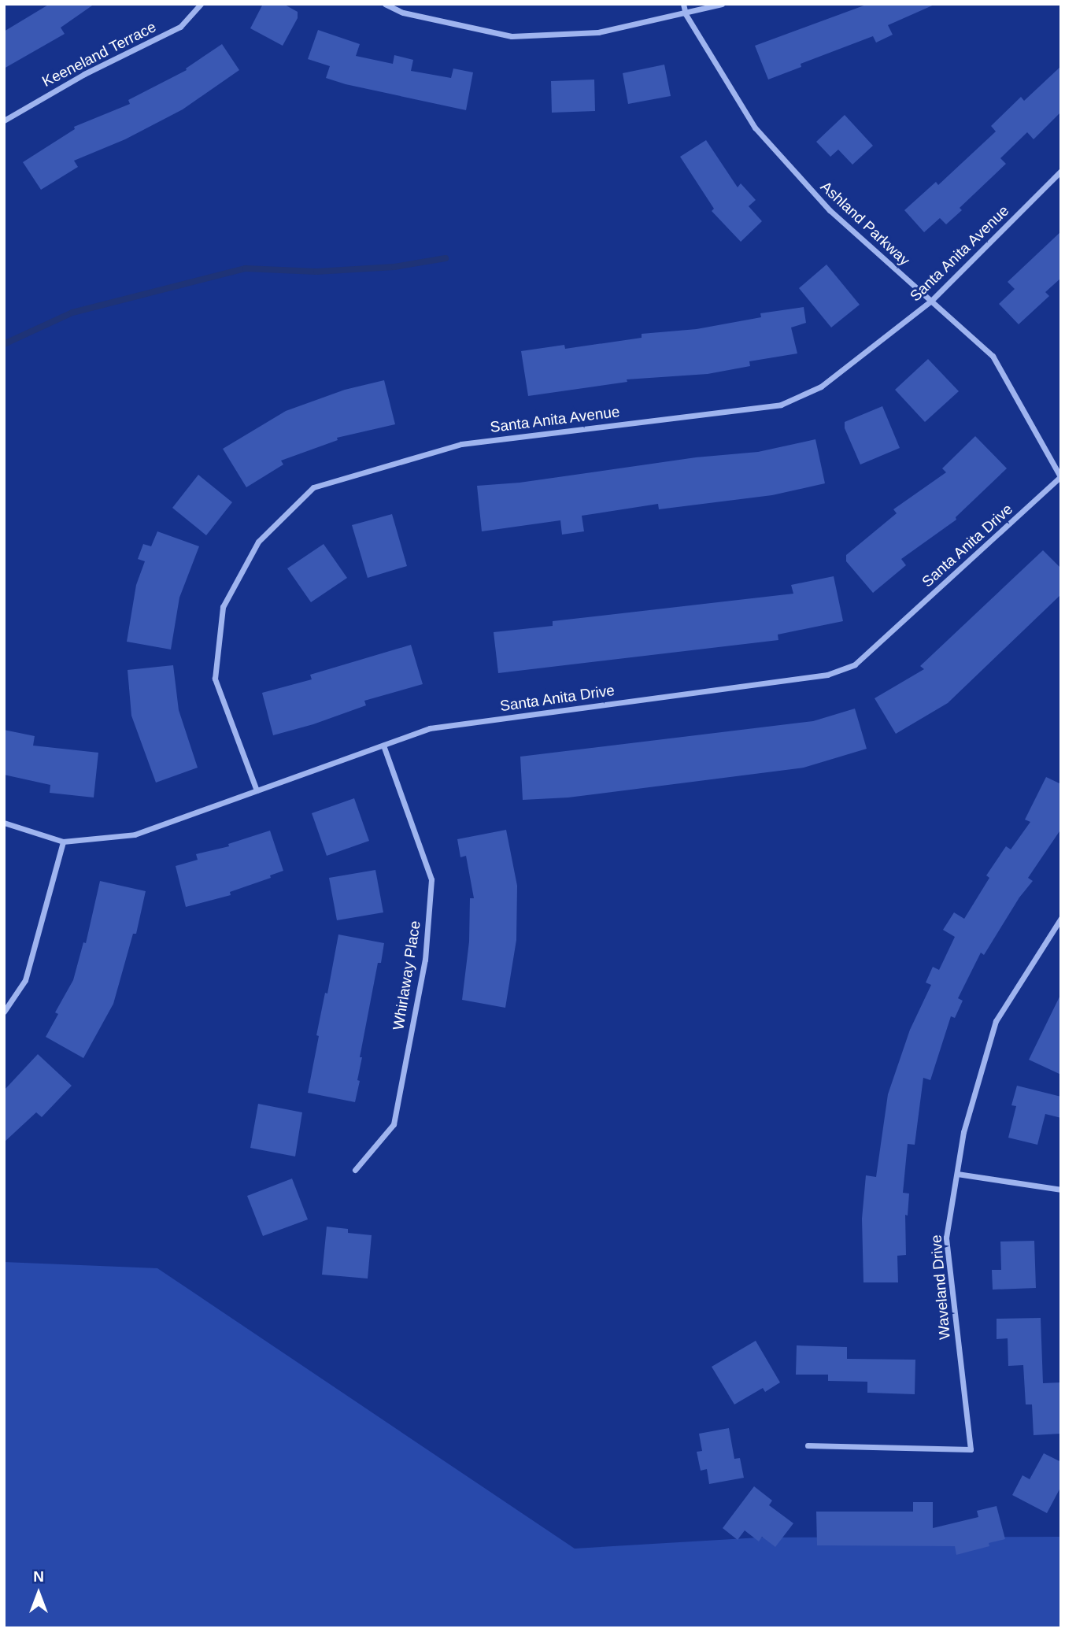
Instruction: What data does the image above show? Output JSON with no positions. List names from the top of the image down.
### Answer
{
  "streets": {
    "street": [
      "Keeneland Terrace",
      "Ashland Parkway",
      "Santa Anita Avenue",
      "Santa Anita Drive",
      "Whirlaway Place",
      "Waveland Drive"
    ]
  },
  "crossings": [
    ["Ashland Parkway", "Santa Anita Avenue"],
    ["Ashland Parkway", "Santa Anita Drive"],
    ["Santa Anita Avenue", "Santa Anita Drive"],
    ["Santa Anita Drive", "Whirlaway Place"]
  ],
  "north": "top"
}
